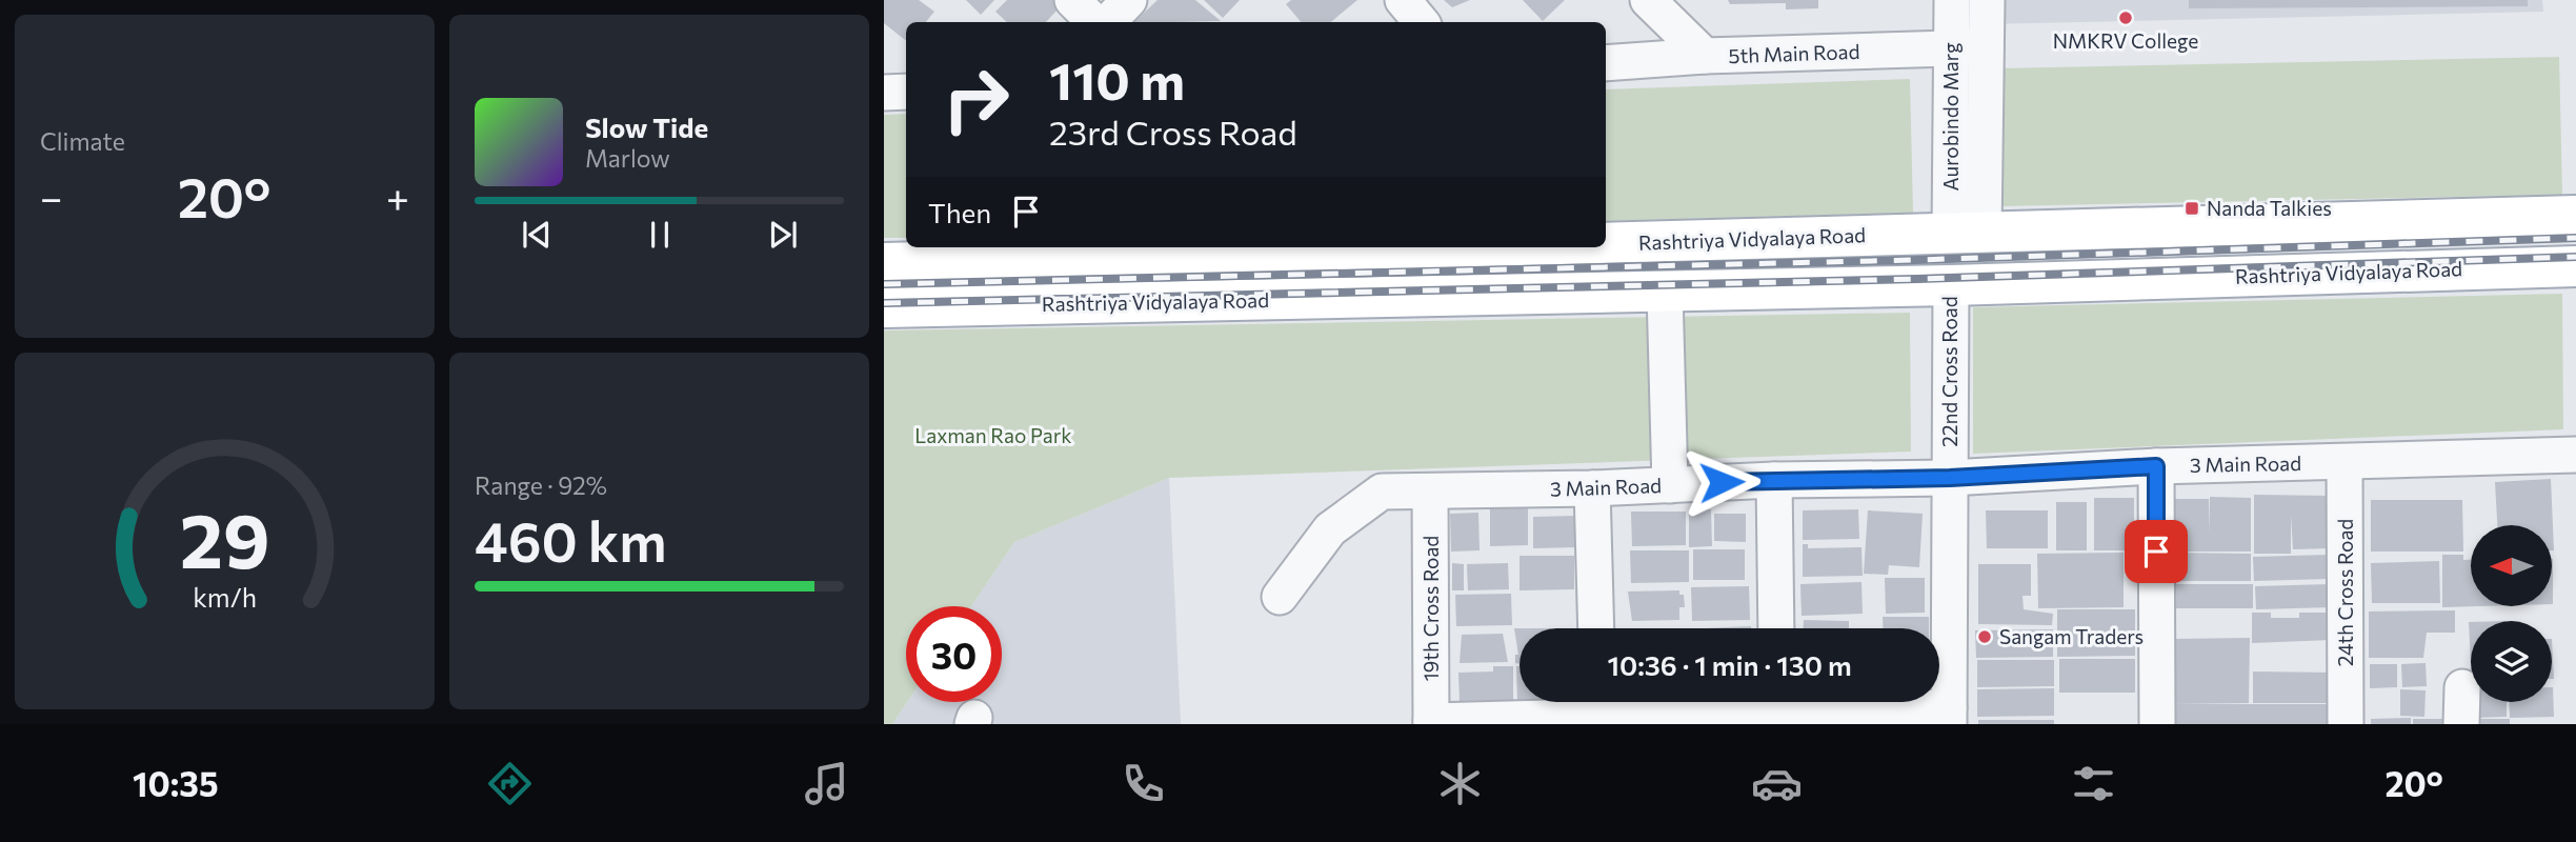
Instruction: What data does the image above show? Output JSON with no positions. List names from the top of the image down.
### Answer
{
  "streets": {
    "main road": ["Rashtriya Vidyalaya Road"],
    "street": [
      "5th Main Road",
      "Aurobindo Marg",
      "22nd Cross Road",
      "3 Main Road",
      "24th Cross Road",
      "19th Cross Road"
    ]
  },
  "crossings": [
    ["5th Main Road", "Aurobindo Marg"],
    ["Aurobindo Marg", "Rashtriya Vidyalaya Road"],
    ["Rashtriya Vidyalaya Road", "22nd Cross Road"],
    ["22nd Cross Road", "3 Main Road"],
    ["3 Main Road", "24th Cross Road"],
    ["3 Main Road", "19th Cross Road"]
  ],
  "parks": ["Laxman Rao Park"],
  "places": {
    "other": ["NMKRV College", "Sangam Traders"],
    "transit": ["Nanda Talkies"]
  },
  "north": "left",
  "page": {
    "tile": [
      "Climate",
      ["Range · 92%", "460 km"]
    ],
    "turn": ["110 m", "23rd Cross Road"],
    "song": ["Slow Tide", "Marlow"],
    "heat": ["−", "20°", "+"],
    "then": "Then",
    "limit": "30",
    "trip": "10:36 · 1 min · 130 m",
    "tabs": ["10:35", "20°"],
    "gauge": ["29", "km/h"]
  }
}
